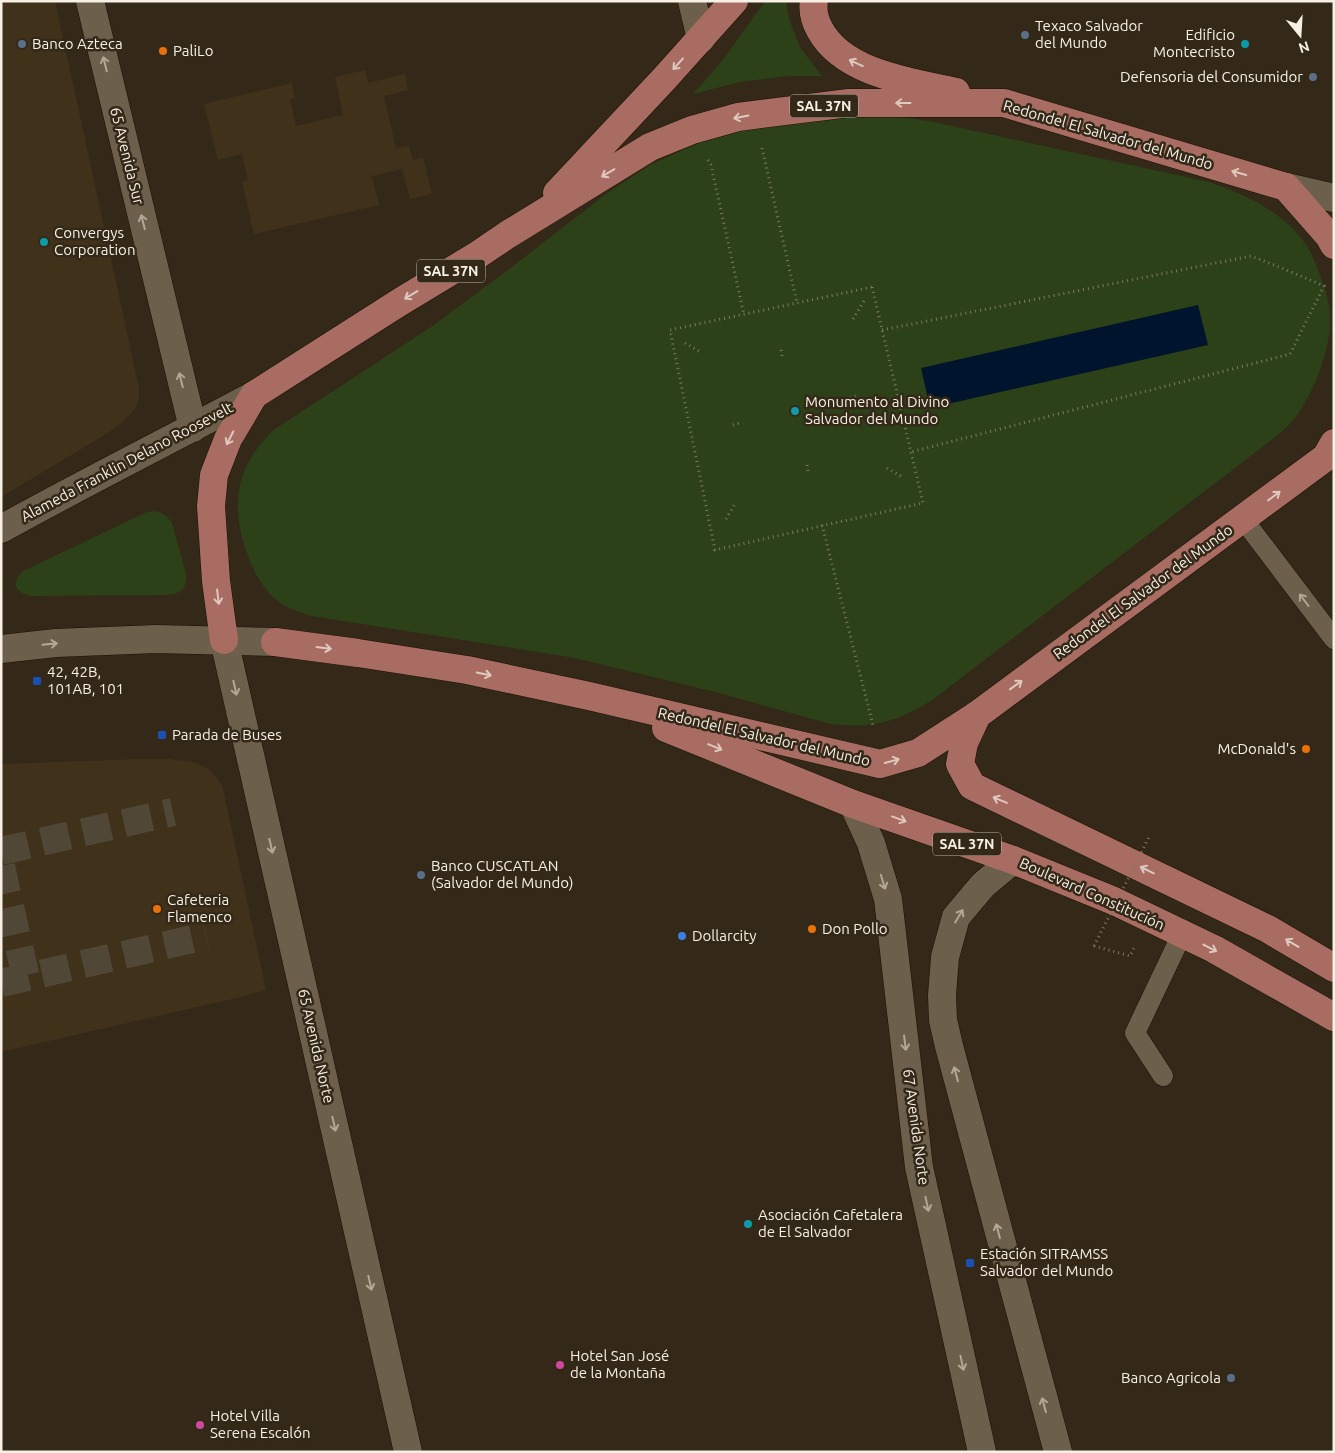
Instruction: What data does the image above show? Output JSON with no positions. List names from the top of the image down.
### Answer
{
  "streets": {
    "highway": ["SAL 37N", "Redondel El Salvador del Mundo", "Boulevard Constitución"],
    "street": [
      "65 Avenida Sur",
      "Alameda Franklin Delano Roosevelt",
      "65 Avenida Norte",
      "67 Avenida Norte"
    ]
  },
  "crossings": [
    ["SAL 37N", "Redondel El Salvador del Mundo"],
    ["Redondel El Salvador del Mundo", "Alameda Franklin Delano Roosevelt"],
    ["Redondel El Salvador del Mundo", "Boulevard Constitución"],
    ["Redondel El Salvador del Mundo", "65 Avenida Norte"],
    ["65 Avenida Sur", "Alameda Franklin Delano Roosevelt"],
    ["Boulevard Constitución", "67 Avenida Norte"]
  ],
  "one_way": ["65 Avenida Sur", "Boulevard Constitución", "65 Avenida Norte"],
  "places": {
    "other": [
      "Texaco Salvador del Mundo",
      "Banco Azteca",
      "Edificio Montecristo",
      "PaliLo",
      "Defensoria del Consumidor",
      "Convergys Corporation",
      "Monumento al Divino Salvador del Mundo",
      "McDonald's",
      "Banco CUSCATLAN (Salvador del Mundo)",
      "Cafeteria Flamenco",
      "Don Pollo",
      "Dollarcity",
      "Asociación Cafetalera de El Salvador",
      "Hotel San José de la Montaña",
      "Banco Agricola",
      "Hotel Villa Serena Escalón"
    ],
    "transit": ["42, 42B, 101AB, 101", "Parada de Buses", "Estación SITRAMSS Salvador del Mundo"]
  },
  "north": "bottom"
}
